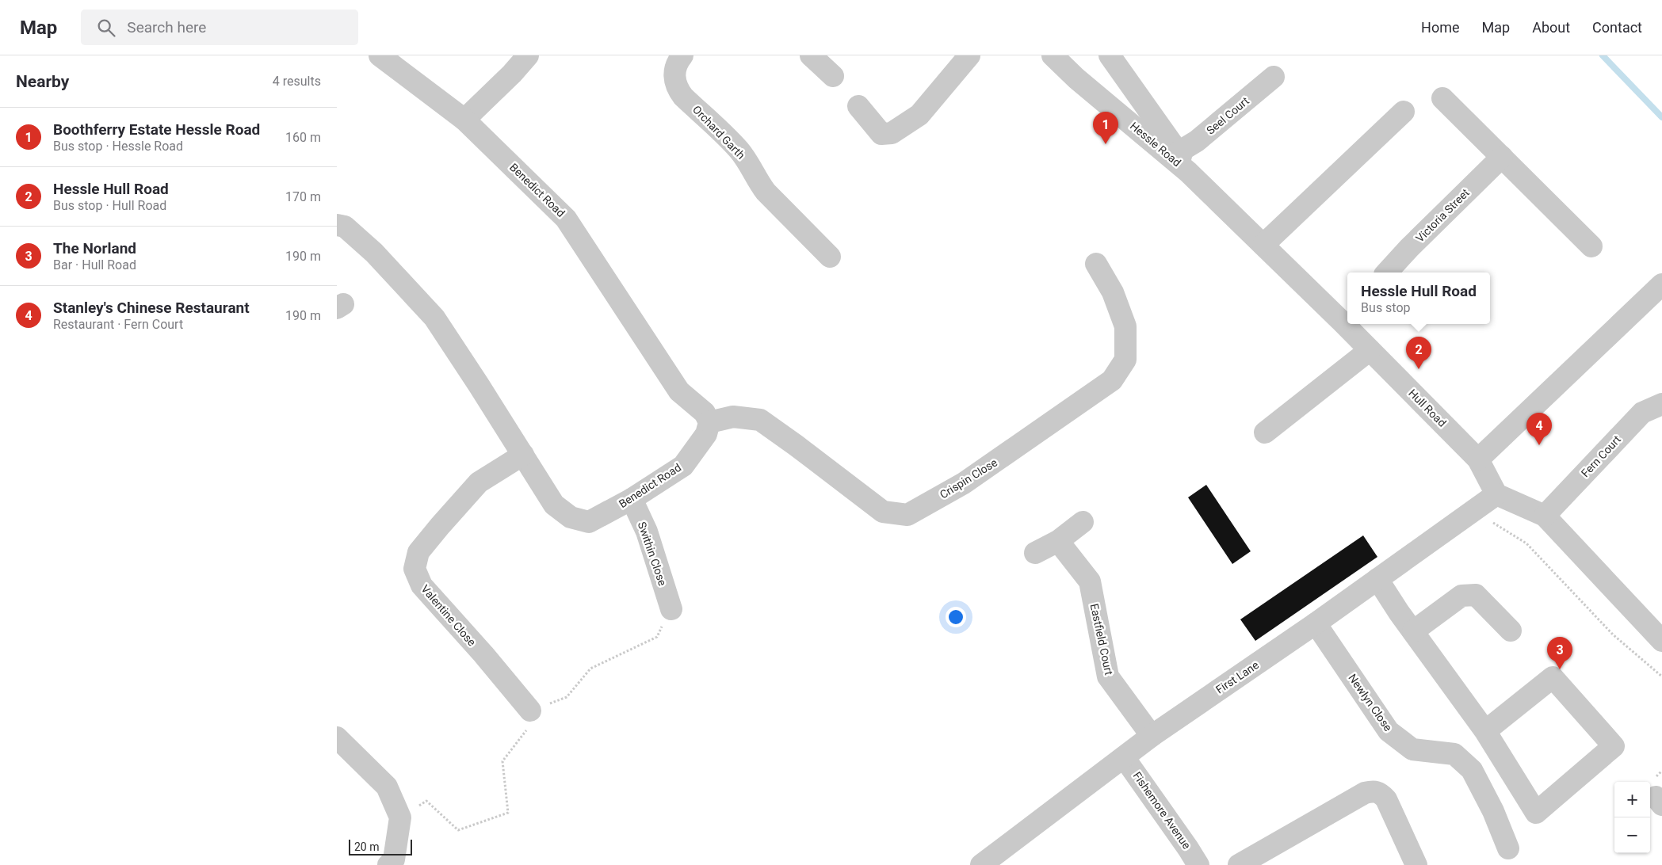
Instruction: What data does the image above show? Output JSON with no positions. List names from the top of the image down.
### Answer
{
  "streets": {
    "street": [
      "Seel Court",
      "Orchard Garth",
      "Hessle Road",
      "Benedict Road",
      "Victoria Street",
      "Hull Road",
      "Fern Court",
      "Crispin Close",
      "Swithin Close",
      "Valentine Close",
      "Eastfield Court",
      "First Lane",
      "Newlyn Close",
      "Fishemore Avenue"
    ]
  },
  "crossings": [
    ["Seel Court", "Hessle Road"],
    ["Hessle Road", "Hull Road"],
    ["Benedict Road", "Crispin Close"],
    ["Benedict Road", "Swithin Close"],
    ["Benedict Road", "Valentine Close"],
    ["Hull Road", "First Lane"],
    ["Eastfield Court", "First Lane"],
    ["First Lane", "Newlyn Close"],
    ["First Lane", "Fishemore Avenue"]
  ],
  "scale_bar": "20 m",
  "page": {
    "header": "Map",
    "search": "Search here",
    "nav": [
      "Home",
      "Map",
      "About",
      "Contact"
    ],
    "heading": ["Nearby", "4 results"],
    "list": [
      {
        "mark": "1",
        "name": "Boothferry Estate Hessle Road",
        "note": "Bus stop · Hessle Road",
        "value": "160 m"
      },
      {
        "mark": "2",
        "name": "Hessle Hull Road",
        "note": "Bus stop · Hull Road",
        "value": "170 m"
      },
      {
        "mark": "3",
        "name": "The Norland",
        "note": "Bar · Hull Road",
        "value": "190 m"
      },
      {
        "mark": "4",
        "name": "Stanley's Chinese Restaurant",
        "note": "Restaurant · Fern Court",
        "value": "190 m"
      }
    ],
    "pins": [
      "1",
      "2",
      "4",
      "3"
    ],
    "popup": ["Hessle Hull Road", "Bus stop"],
    "map_buttons": ["+", "−"],
    "scale": "20 m"
  }
}
